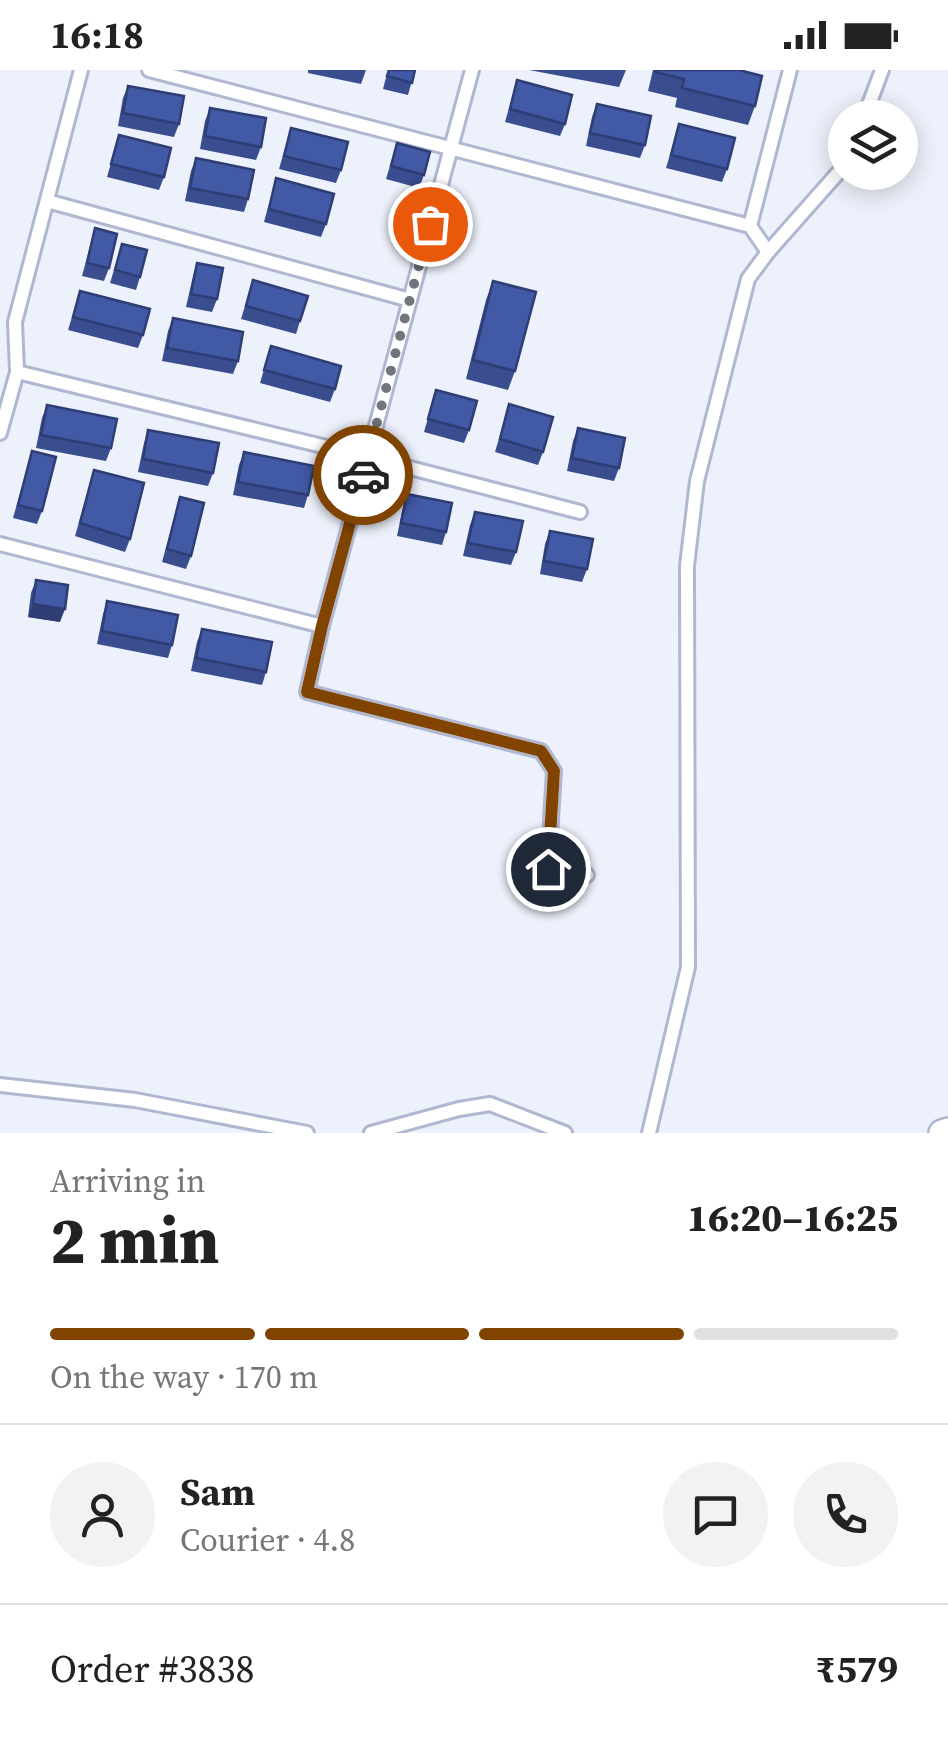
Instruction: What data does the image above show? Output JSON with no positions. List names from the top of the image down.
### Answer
{
  "page": {
    "status": "16:18",
    "heading": ["2 min", "Arriving in", "16:20–16:25"],
    "panel": [
      "Sam",
      "Courier · 4.8",
      "Order #3838",
      "₹579"
    ],
    "bar": "On the way · 170 m"
  }
}
